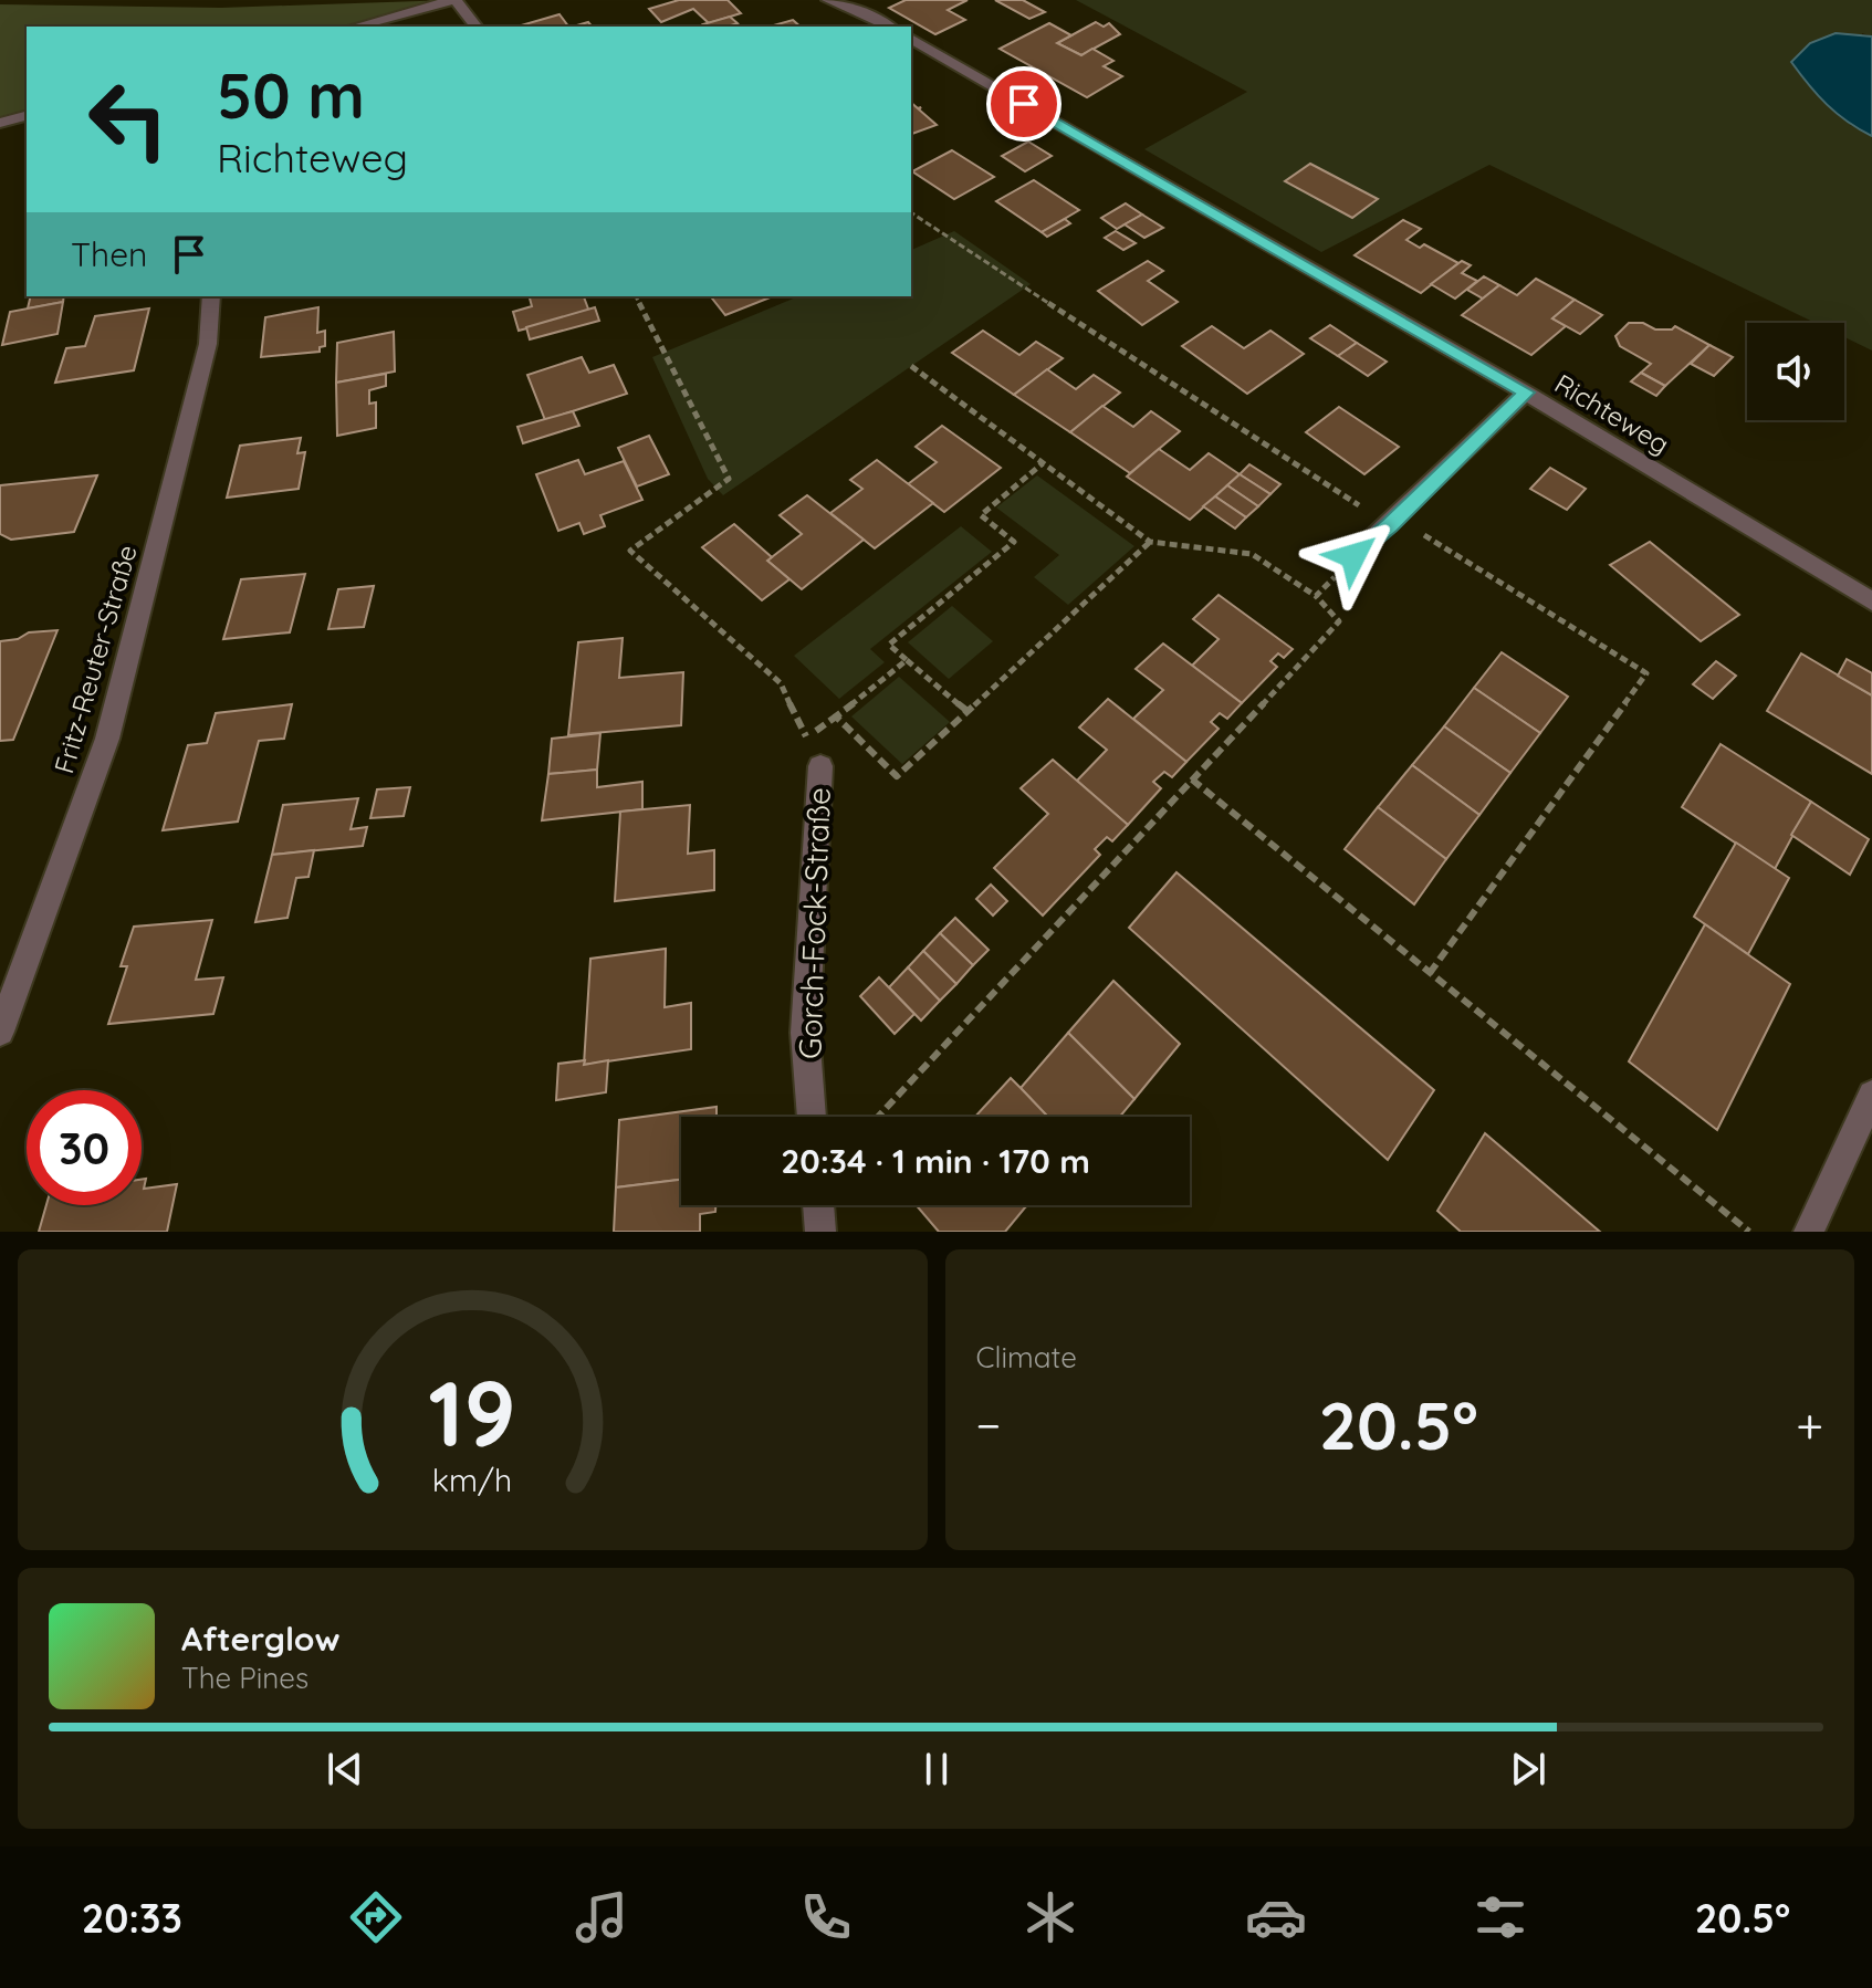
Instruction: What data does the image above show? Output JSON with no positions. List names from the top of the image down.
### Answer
{
  "streets": {
    "street": ["Richteweg", "Fritz-Reuter-Straße", "Gorch-Fock-Straße"]
  },
  "page": {
    "turn": ["50 m", "Richteweg"],
    "then": "Then",
    "limit": "30",
    "trip": "20:34 · 1 min · 170 m",
    "tile": "Climate",
    "heat": ["−", "20.5°", "+"],
    "song": ["Afterglow", "The Pines"],
    "tabs": ["20:33", "20.5°"],
    "gauge": ["19", "km/h"]
  }
}
